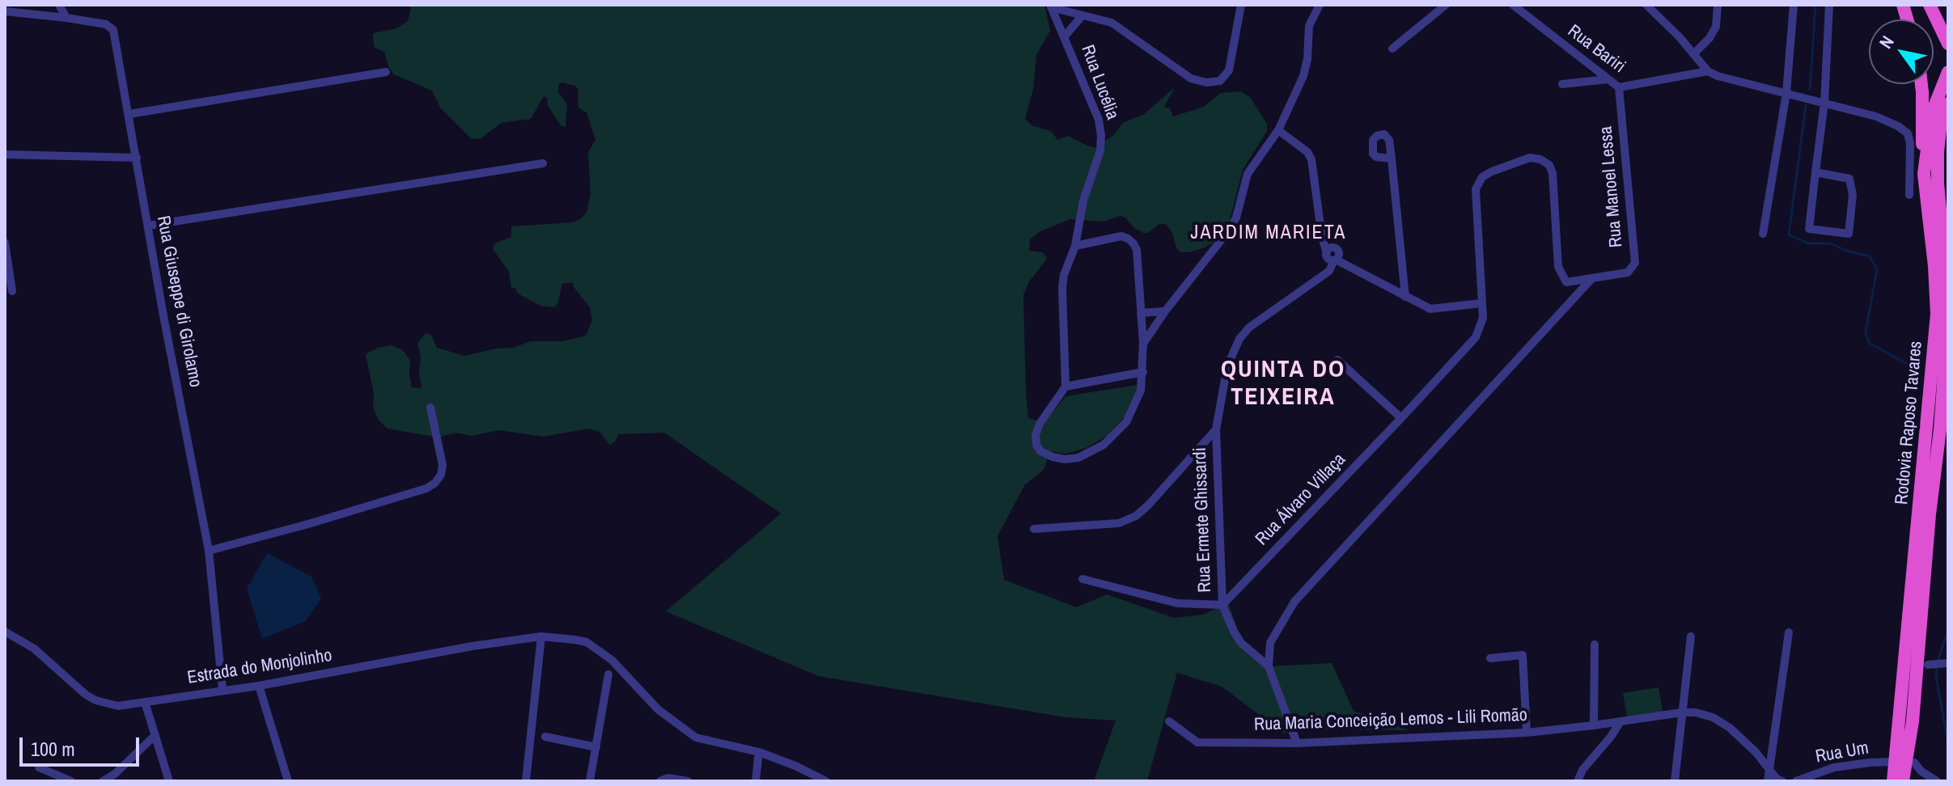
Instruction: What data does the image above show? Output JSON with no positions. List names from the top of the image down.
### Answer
{
  "streets": {
    "highway": ["Rodovia Raposo Tavares"],
    "street": [
      "Rua Bariri",
      "Rua Lucélia",
      "Rua Manoel Lessa",
      "Rua Giuseppe di Girolamo",
      "Rua Álvaro Villaça",
      "Rua Ermete Ghissardi",
      "Estrada do Monjolinho",
      "Rua Maria Conceição Lemos - Lili Romão",
      "Rua Um"
    ]
  },
  "crossings": [
    ["Rua Bariri", "Rua Manoel Lessa"],
    ["Rua Manoel Lessa", "Rua Álvaro Villaça"],
    ["Rua Giuseppe di Girolamo", "Estrada do Monjolinho"],
    ["Rodovia Raposo Tavares", "Rua Um"],
    ["Rua Álvaro Villaça", "Rua Ermete Ghissardi"],
    ["Rua Ermete Ghissardi", "Rua Maria Conceição Lemos - Lili Romão"]
  ],
  "districts": ["JARDIM MARIETA", "QUINTA DO TEIXEIRA"],
  "scale_bar": "100 m",
  "north": "top left"
}
